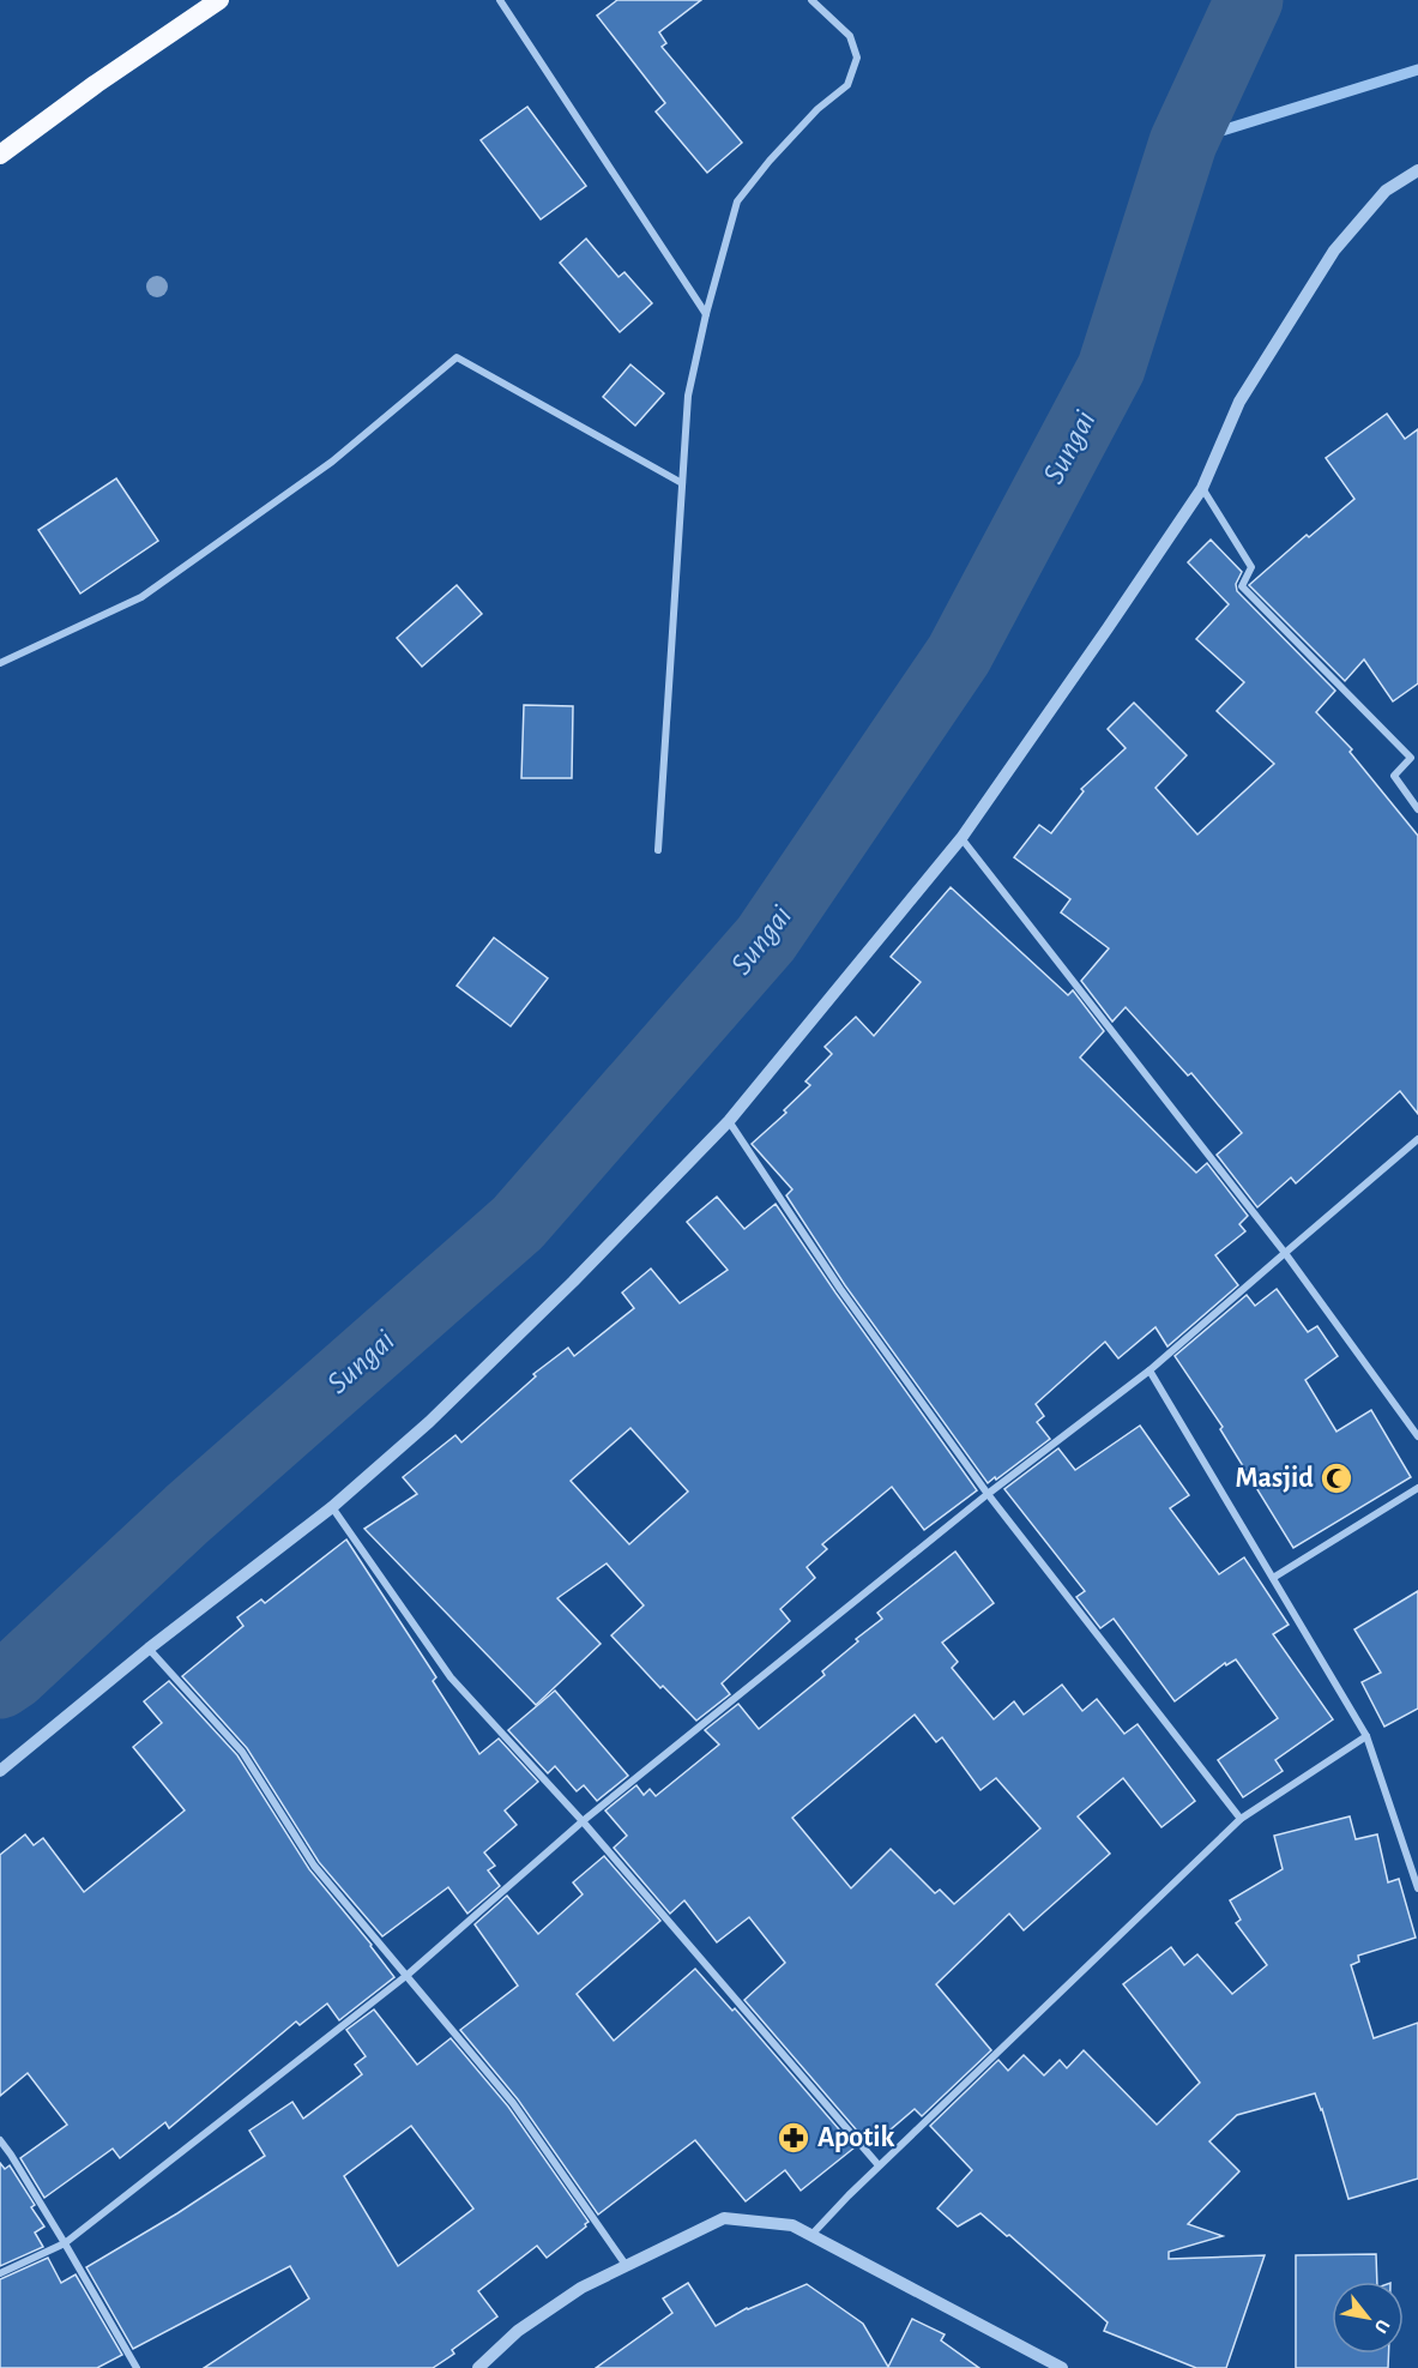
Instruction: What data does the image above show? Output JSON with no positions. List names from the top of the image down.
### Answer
{
  "water": ["Sungai"],
  "places": {
    "mosque": ["Masjid"],
    "pharmacy": ["Apotik"]
  },
  "north": "bottom right"
}
